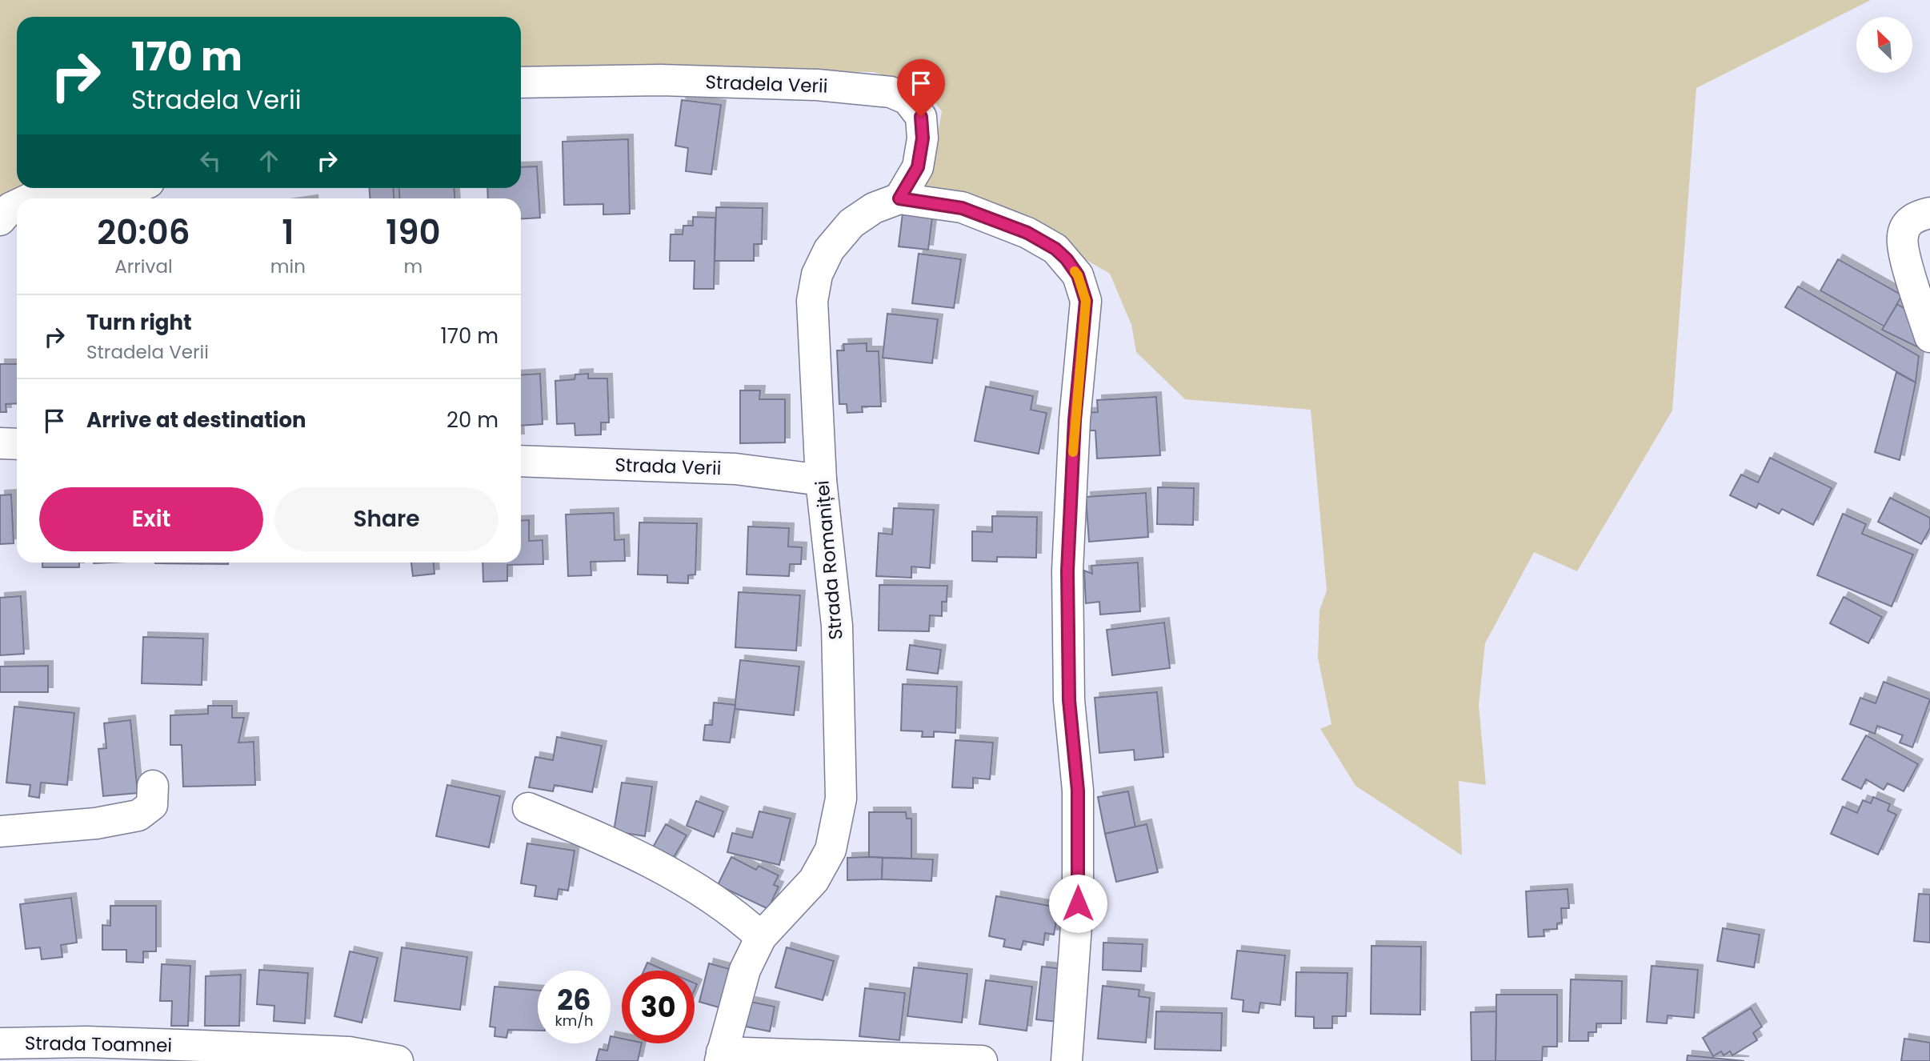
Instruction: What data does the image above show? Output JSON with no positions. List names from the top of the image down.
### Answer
{
  "streets": {
    "street": [
      "Stradela Verii",
      "Strada Verii",
      "Strada Romaniței",
      "Strada Toamnei"
    ]
  },
  "crossings": [
    ["Stradela Verii", "Strada Romaniței"],
    ["Strada Verii", "Strada Romaniței"]
  ],
  "north": "top left",
  "page": {
    "turn": ["170 m", "Stradela Verii"],
    "eta": [
      "20:06",
      "Arrival",
      "1",
      "min",
      "190",
      "m"
    ],
    "list": [
      {
        "name": "Turn right",
        "note": "Stradela Verii",
        "value": "170 m"
      },
      {
        "name": "Arrive at destination",
        "value": "20 m"
      }
    ],
    "buttons": ["Exit", "Share"],
    "speed": "26 km/h",
    "limit": "30"
  }
}
